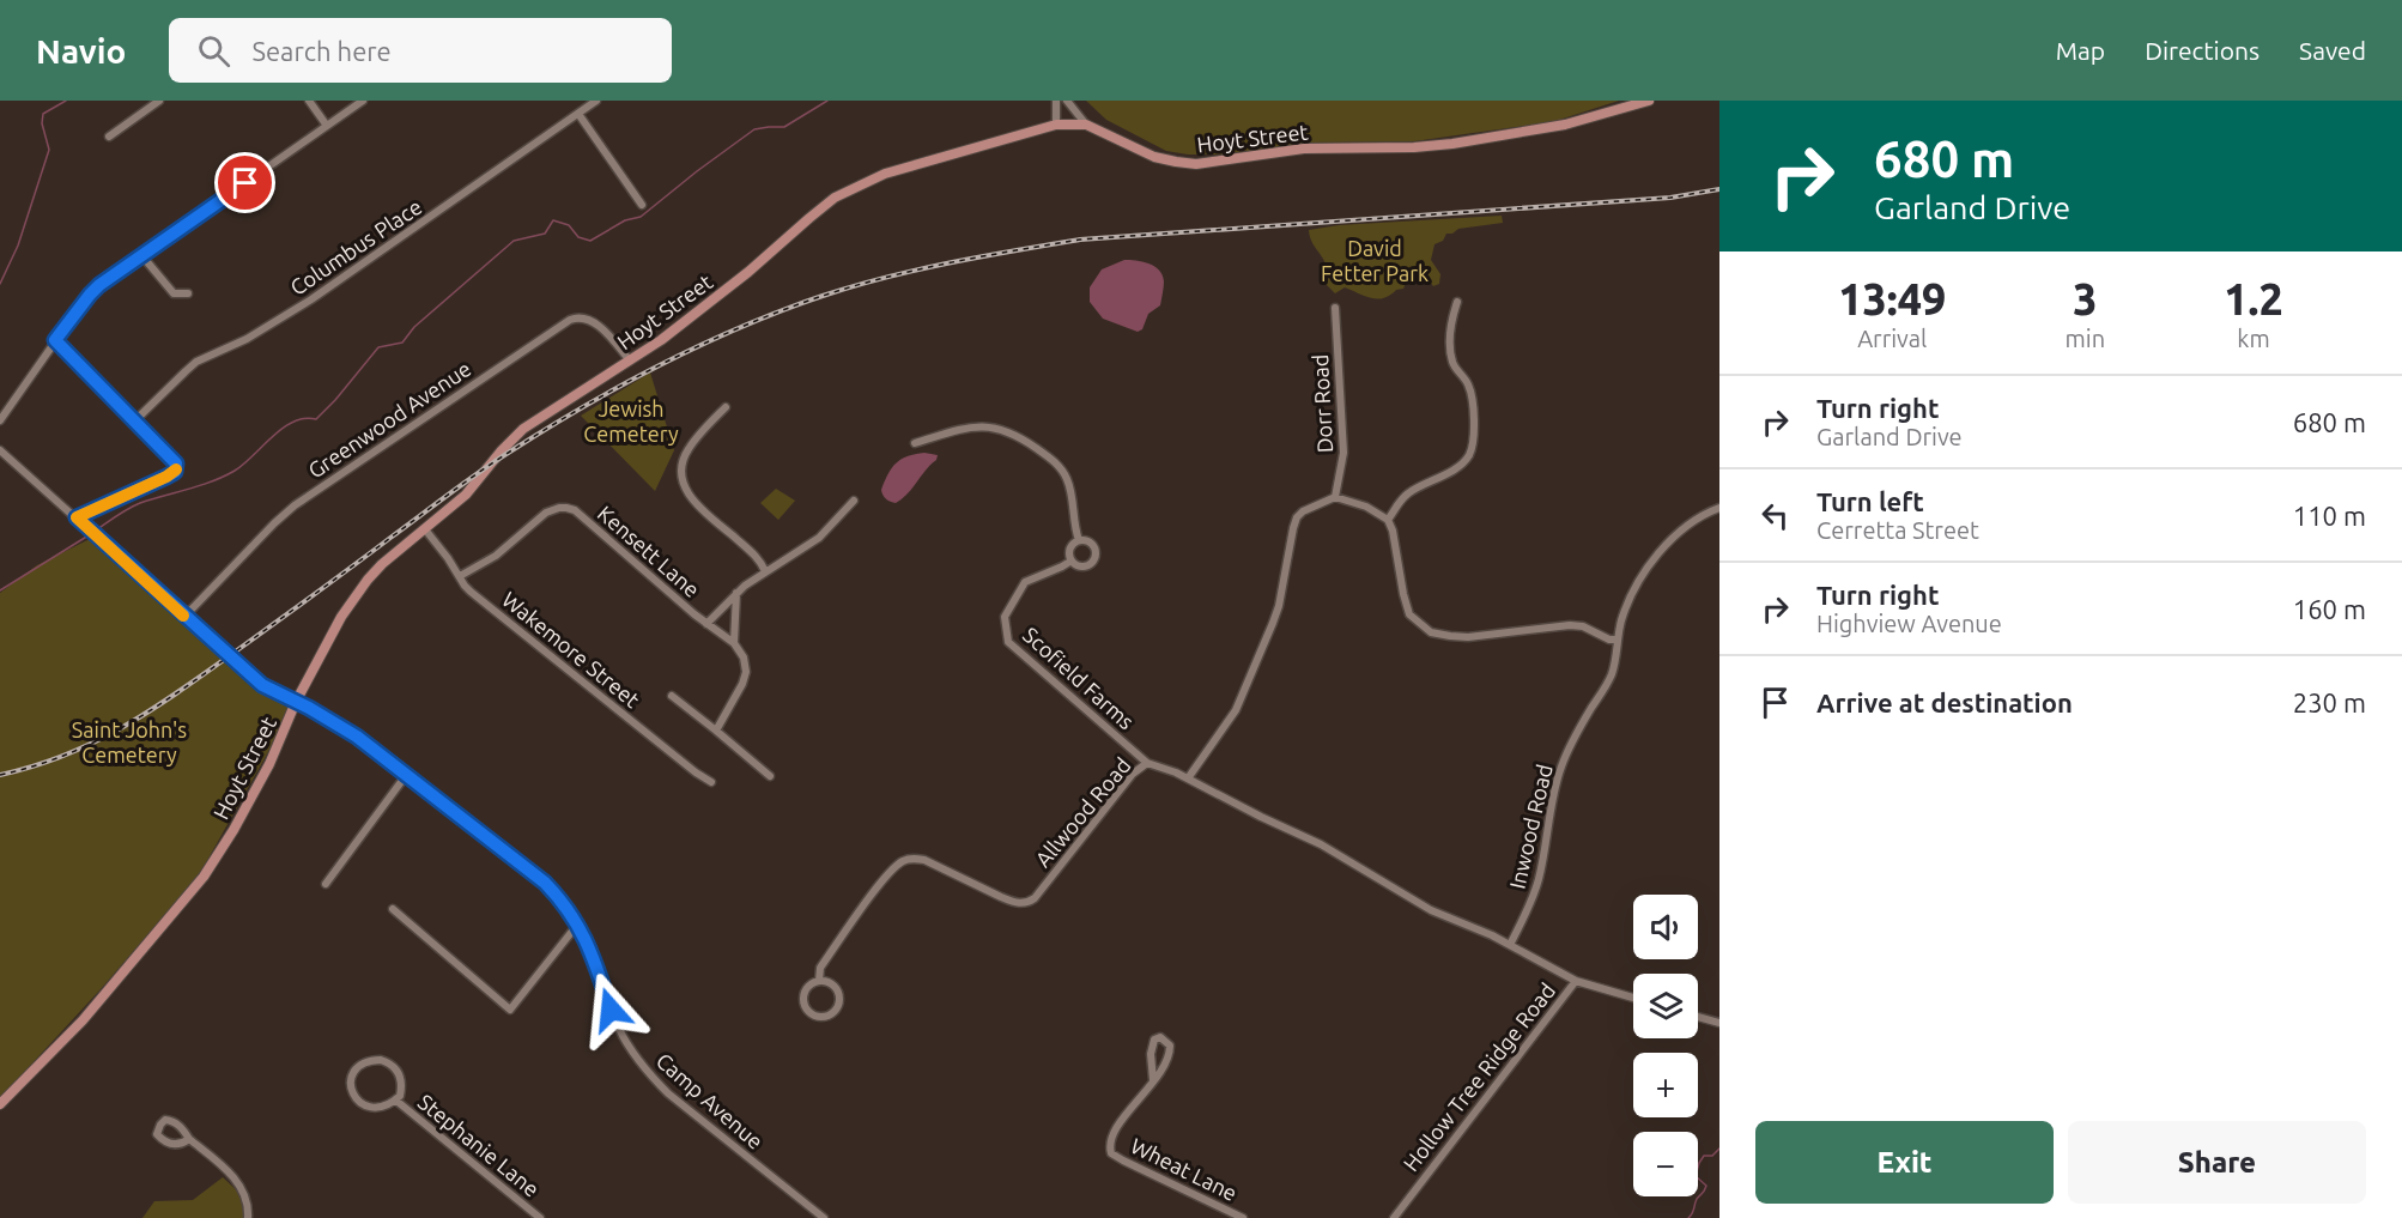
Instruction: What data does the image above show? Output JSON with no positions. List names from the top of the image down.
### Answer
{
  "streets": {
    "main road": ["Hoyt Street"],
    "street": [
      "Columbus Place",
      "Dorr Road",
      "Greenwood Avenue",
      "Kensett Lane",
      "Wakemore Street",
      "Scofield Farms",
      "Allwood Road",
      "Inwood Road",
      "Hollow Tree Ridge Road",
      "Camp Avenue",
      "Stephanie Lane",
      "Wheat Lane"
    ]
  },
  "crossings": [
    ["Hoyt Street", "Greenwood Avenue"],
    ["Hoyt Street", "Wakemore Street"],
    ["Hoyt Street", "Camp Avenue"],
    ["Greenwood Avenue", "Camp Avenue"],
    ["Kensett Lane", "Wakemore Street"],
    ["Scofield Farms", "Allwood Road"],
    ["Allwood Road", "Inwood Road"],
    ["Allwood Road", "Hollow Tree Ridge Road"]
  ],
  "parks": ["David Fetter Park", "Jewish Cemetery", "Saint John's Cemetery"],
  "page": {
    "header": "Navio",
    "search": "Search here",
    "nav": ["Map", "Directions", "Saved"],
    "turn": ["680 m", "Garland Drive"],
    "eta": [
      "13:49",
      "Arrival",
      "3",
      "min",
      "1.2",
      "km"
    ],
    "list": [
      {
        "name": "Turn right",
        "note": "Garland Drive",
        "value": "680 m"
      },
      {
        "name": "Turn left",
        "note": "Cerretta Street",
        "value": "110 m"
      },
      {
        "name": "Turn right",
        "note": "Highview Avenue",
        "value": "160 m"
      },
      {
        "name": "Arrive at destination",
        "value": "230 m"
      }
    ],
    "map_buttons": ["+", "−"],
    "buttons": ["Exit", "Share"]
  }
}
